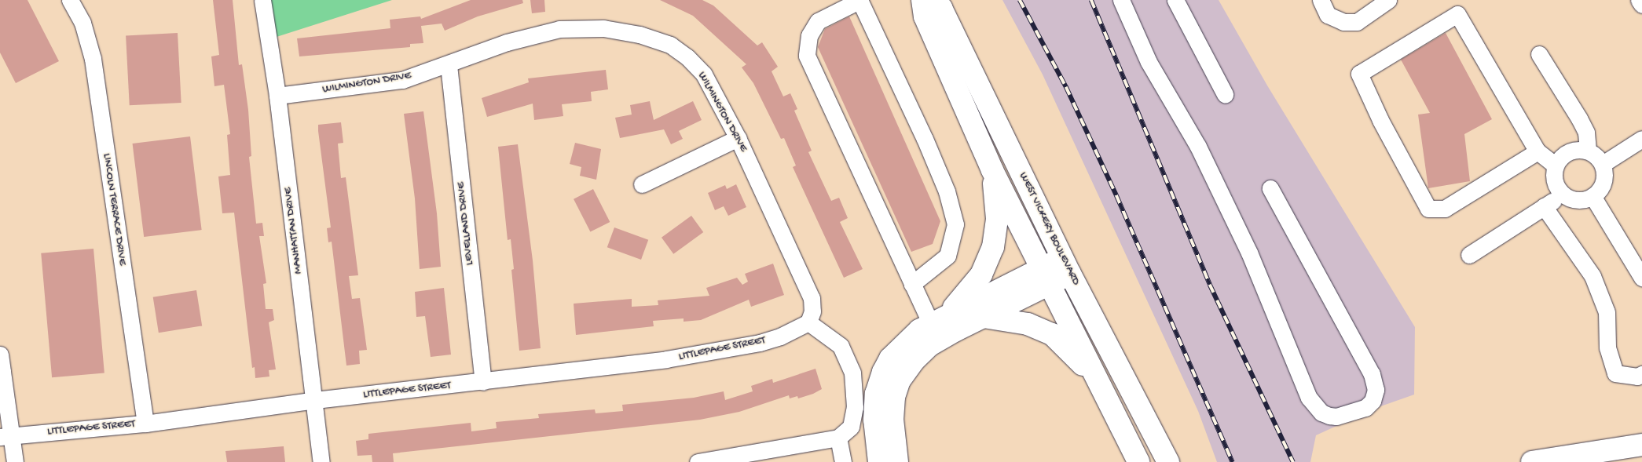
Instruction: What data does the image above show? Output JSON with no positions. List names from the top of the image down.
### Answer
{
  "streets": {
    "main road": ["WEST VICKERY BOULEVARD"],
    "street": [
      "WILMINGTON DRIVE",
      "LINCOLN TERRACE DRIVE",
      "LEVELLAND DRIVE",
      "MANHATTAN DRIVE",
      "LITTLEPAGE STREET"
    ]
  },
  "crossings": [
    ["WILMINGTON DRIVE", "LEVELLAND DRIVE"],
    ["WILMINGTON DRIVE", "MANHATTAN DRIVE"],
    ["WILMINGTON DRIVE", "LITTLEPAGE STREET"],
    ["LINCOLN TERRACE DRIVE", "LITTLEPAGE STREET"],
    ["LEVELLAND DRIVE", "LITTLEPAGE STREET"],
    ["MANHATTAN DRIVE", "LITTLEPAGE STREET"]
  ]
}
